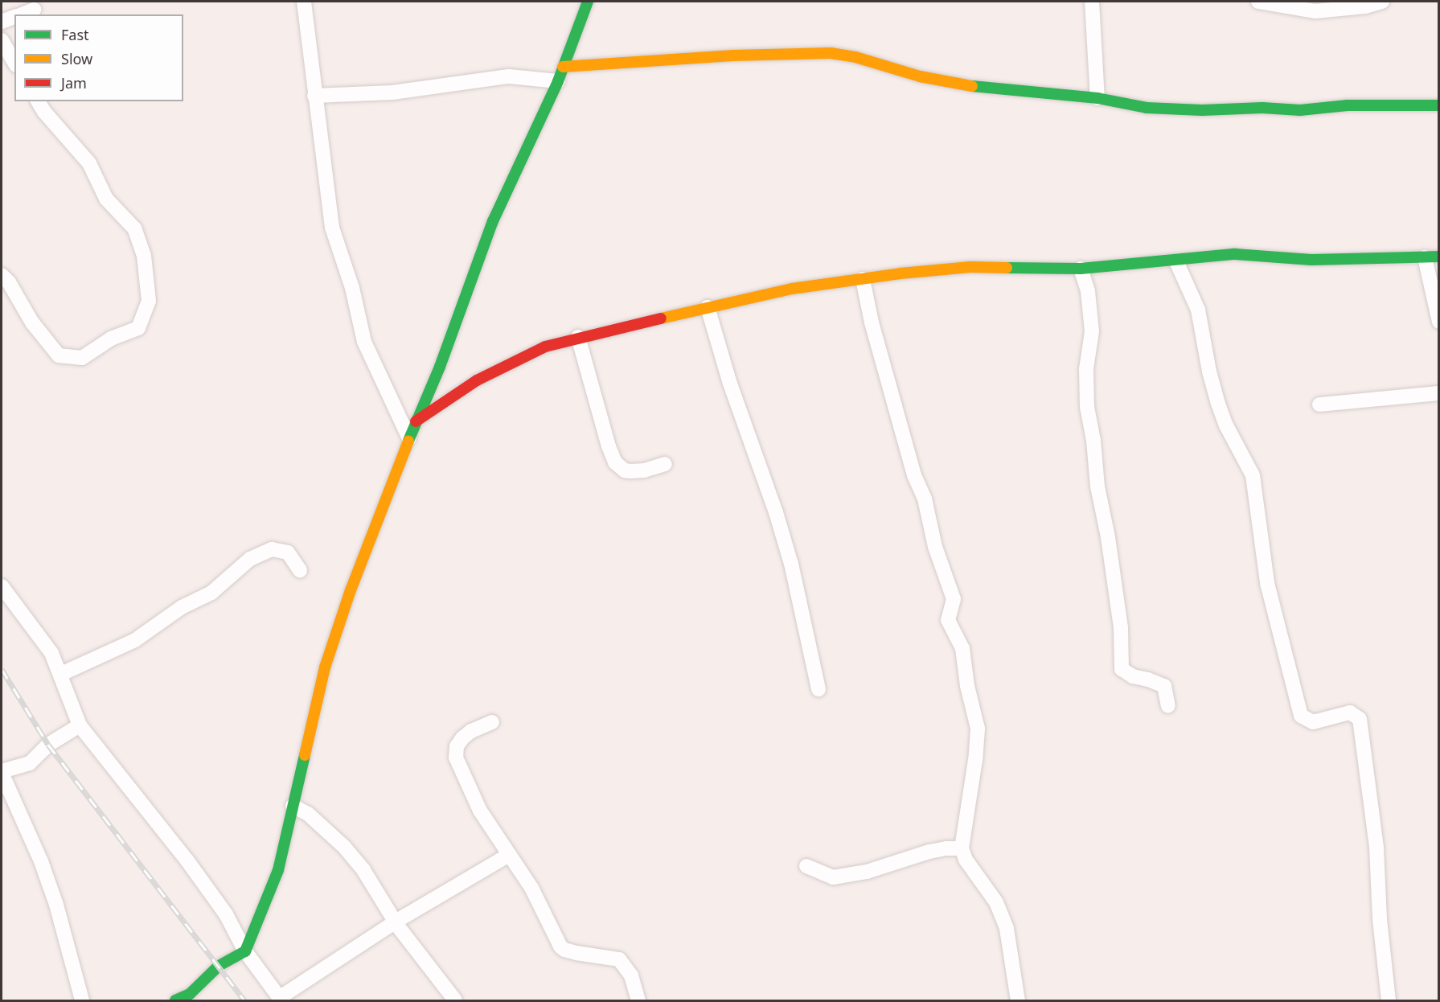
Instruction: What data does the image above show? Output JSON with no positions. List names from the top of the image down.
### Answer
{
  "legend": ["Fast", "Slow", "Jam"]
}
